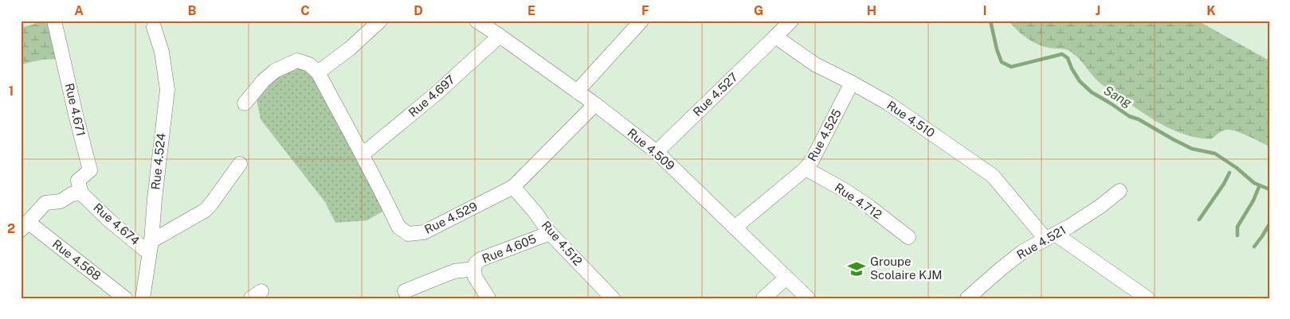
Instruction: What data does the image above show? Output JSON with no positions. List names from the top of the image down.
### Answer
{
  "streets": {
    "street": [
      "Rue 4.527",
      "Rue 4.697",
      "Rue 4.671",
      "Rue 4.510",
      "Rue 4.525",
      "Rue 4.509",
      "Rue 4.524",
      "Rue 4.712",
      "Rue 4.529",
      "Rue 4.674",
      "Rue 4.521",
      "Rue 4.512",
      "Rue 4.605",
      "Rue 4.568"
    ]
  },
  "crossings": [
    ["Rue 4.527", "Rue 4.510"],
    ["Rue 4.527", "Rue 4.509"],
    ["Rue 4.697", "Rue 4.509"],
    ["Rue 4.697", "Rue 4.529"],
    ["Rue 4.671", "Rue 4.674"],
    ["Rue 4.510", "Rue 4.525"],
    ["Rue 4.510", "Rue 4.521"],
    ["Rue 4.525", "Rue 4.509"],
    ["Rue 4.525", "Rue 4.712"],
    ["Rue 4.509", "Rue 4.529"],
    ["Rue 4.524", "Rue 4.674"],
    ["Rue 4.529", "Rue 4.512"],
    ["Rue 4.512", "Rue 4.605"]
  ],
  "water": ["Sang"],
  "places": {
    "school or university": ["Groupe Scolaire KJM"]
  },
  "grid": {
    "columns": [
      "A",
      "B",
      "C",
      "D",
      "E",
      "F",
      "G",
      "H",
      "I",
      "J",
      "K"
    ],
    "rows": ["1", "2"]
  }
}
